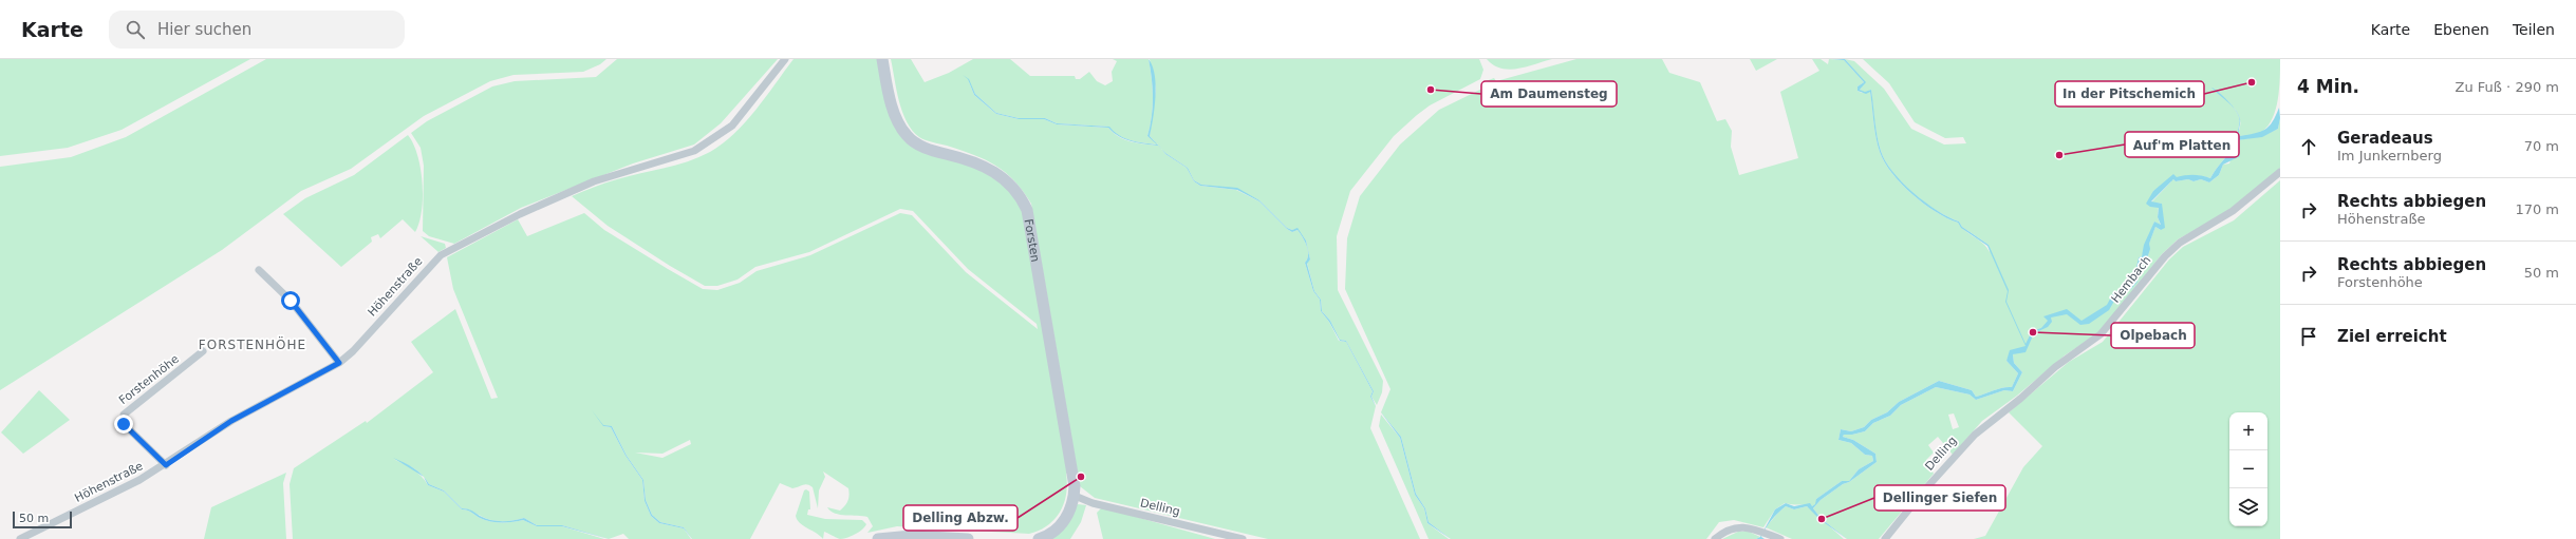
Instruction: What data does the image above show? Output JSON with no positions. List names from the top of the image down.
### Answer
{
  "streets": {
    "street": [
      "Forsten",
      "Hembach",
      "Höhenstraße",
      "Forstenhöhe",
      "Delling"
    ]
  },
  "crossings": [
    ["Forsten", "Delling"],
    ["Hembach", "Delling"],
    ["Höhenstraße", "Forstenhöhe"]
  ],
  "districts": ["FORSTENHÖHE"],
  "places": [
    "In der Pitschemich",
    "Am Daumensteg",
    "Auf'm Platten",
    "Olpebach",
    "Delling Abzw.",
    "Dellinger Siefen"
  ],
  "scale_bar": "50 m",
  "page": {
    "header": "Karte",
    "search": "Hier suchen",
    "nav": ["Karte", "Ebenen", "Teilen"],
    "heading": ["4 Min.", "Zu Fuß · 290 m"],
    "list": [
      ["Geradeaus", "Im Junkernberg", "70 m"],
      ["Rechts abbiegen", "Höhenstraße", "170 m"],
      ["Rechts abbiegen", "Forstenhöhe", "50 m"],
      "Ziel erreicht"
    ],
    "map_buttons": ["+", "−"],
    "scale": "50 m"
  }
}
